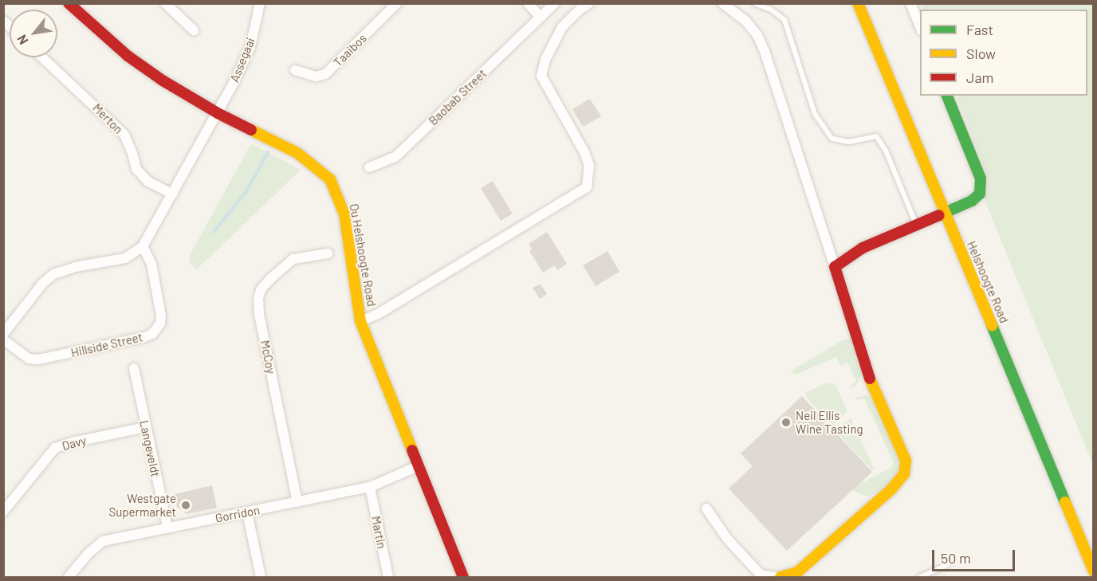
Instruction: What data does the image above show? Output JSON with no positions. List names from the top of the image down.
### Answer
{
  "streets": {
    "street": [
      "Taaibos",
      "Assegaai",
      "Baobab Street",
      "Merton",
      "Ou Helshoogte Road",
      "Helshoogte Road",
      "Hillside Street",
      "McCoy",
      "Davy",
      "Langeveldt",
      "Gorridon",
      "Martin"
    ]
  },
  "crossings": [
    ["Assegaai", "Ou Helshoogte Road"],
    ["Ou Helshoogte Road", "Gorridon"],
    ["McCoy", "Gorridon"],
    ["Davy", "Langeveldt"],
    ["Langeveldt", "Gorridon"],
    ["Gorridon", "Martin"]
  ],
  "places": ["Neil Ellis Wine Tasting", "Westgate Supermarket"],
  "legend": ["Fast", "Slow", "Jam"],
  "scale_bar": "50 m",
  "north": "bottom left"
}
